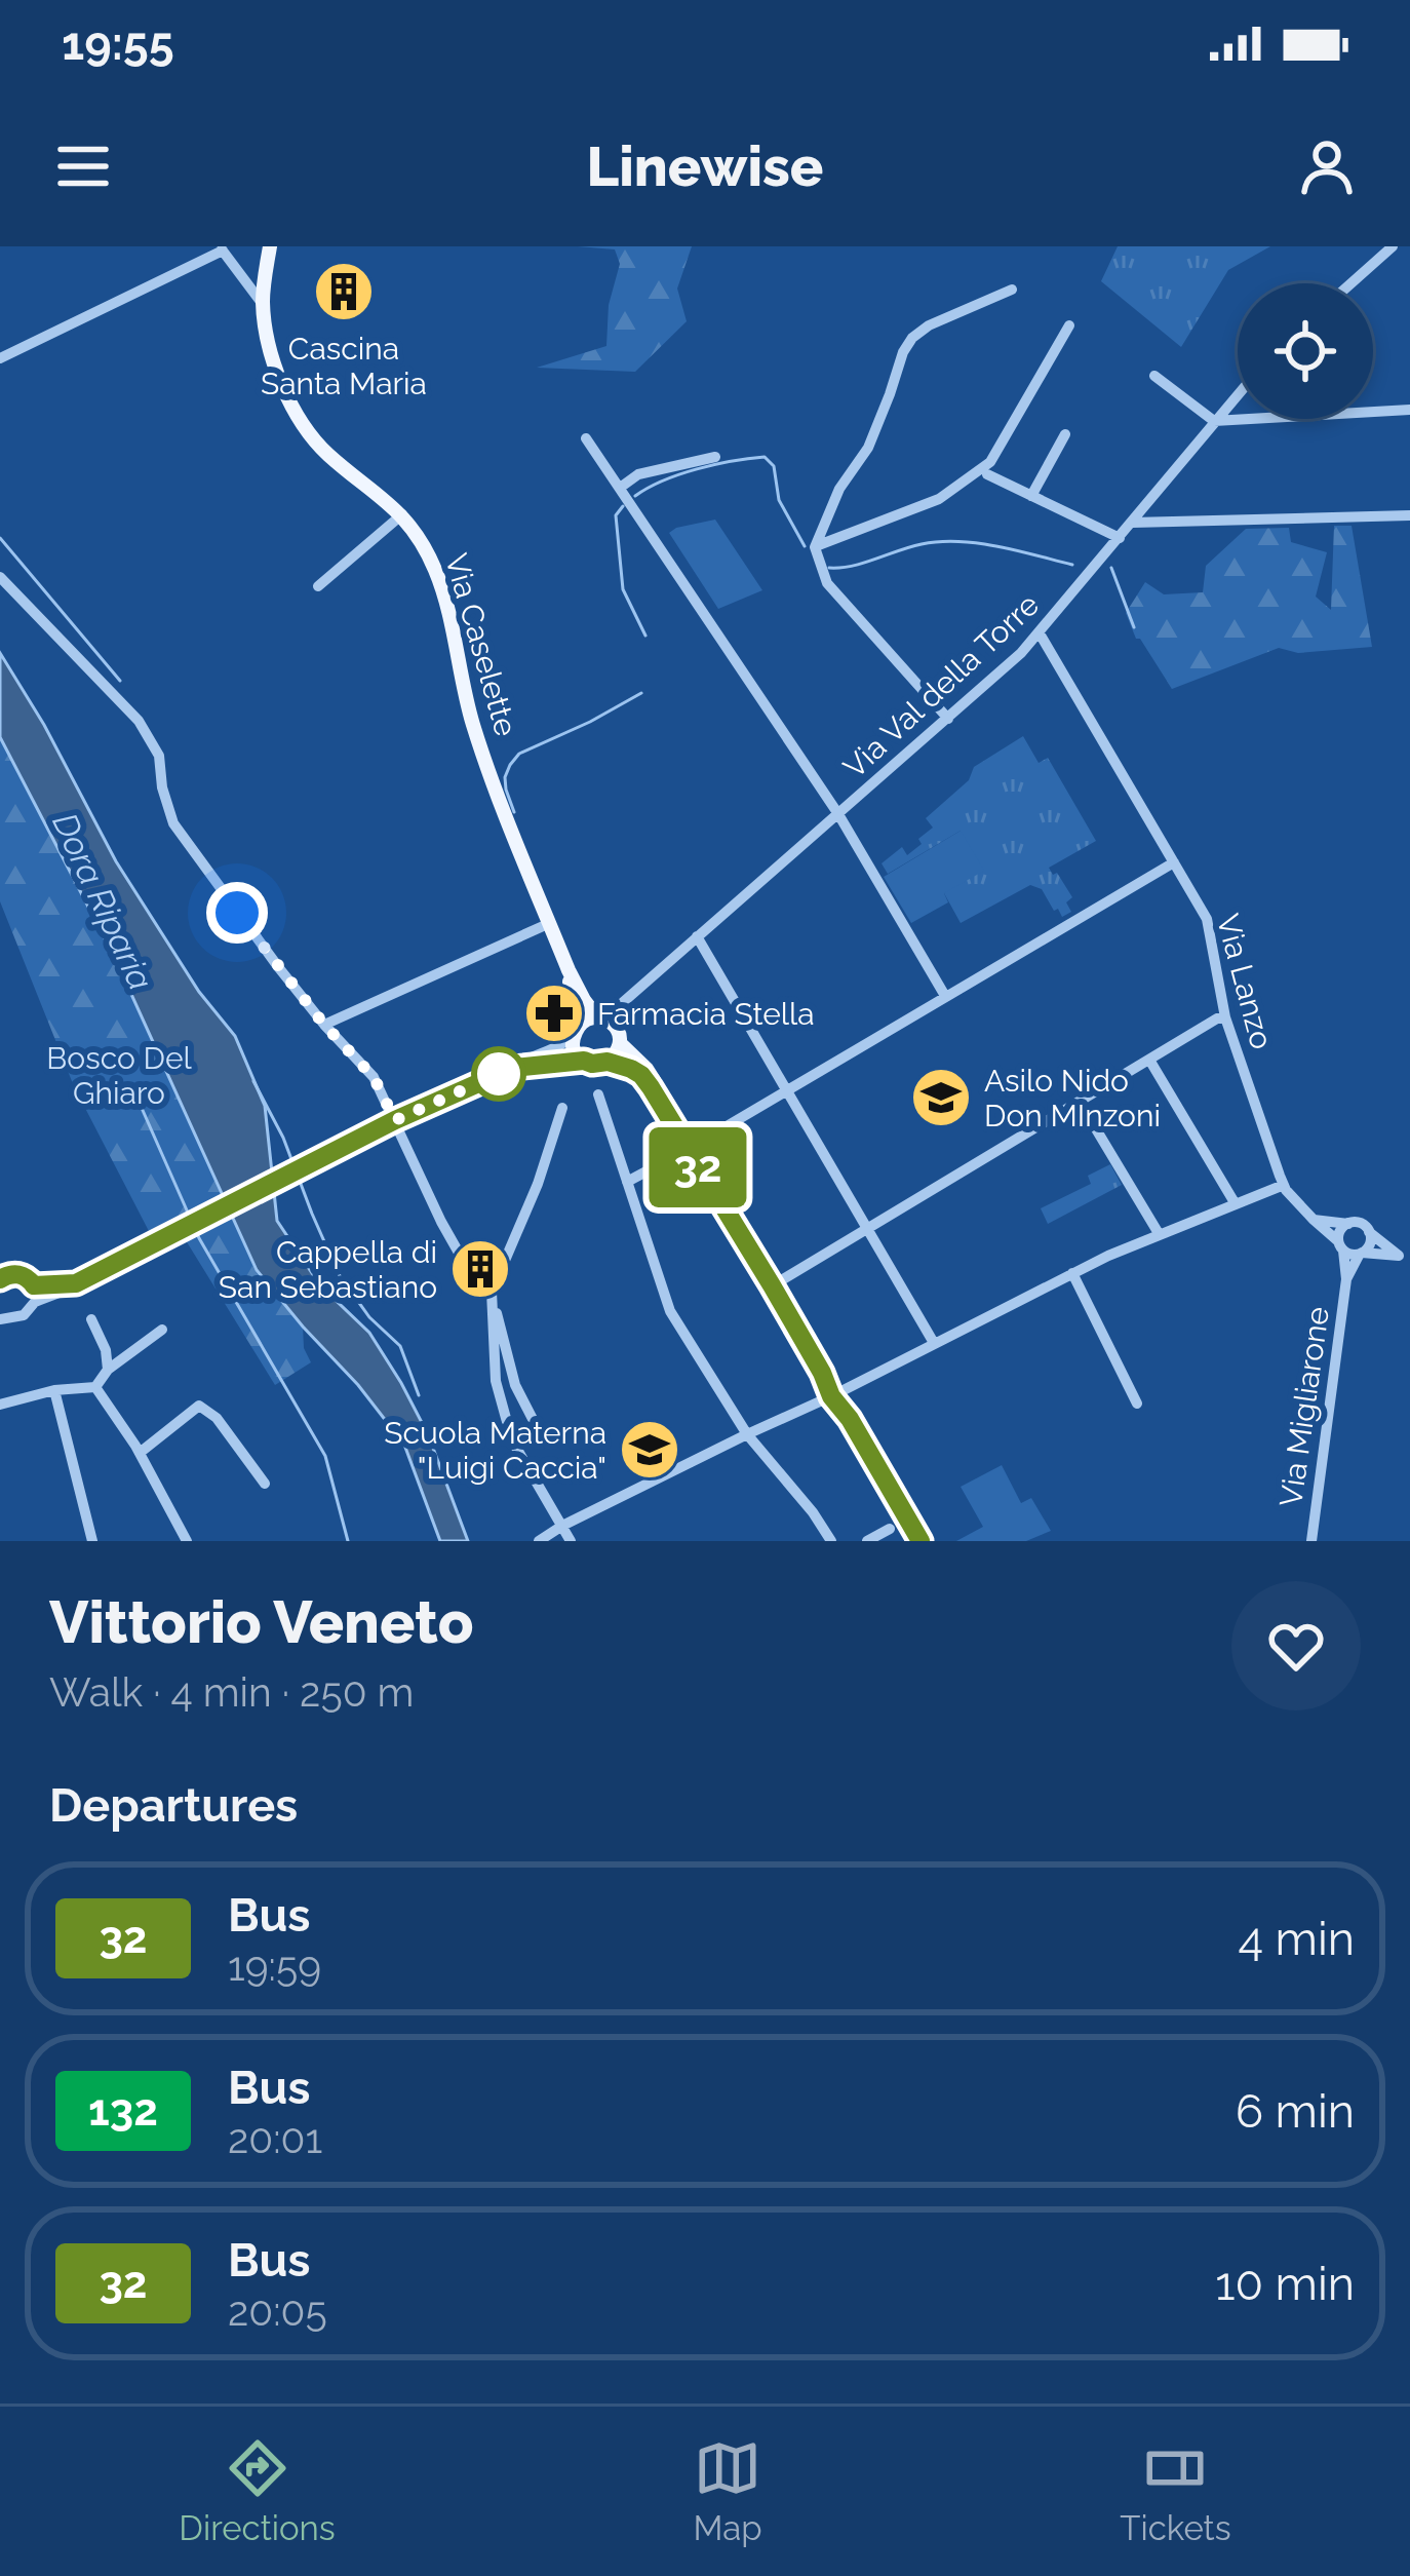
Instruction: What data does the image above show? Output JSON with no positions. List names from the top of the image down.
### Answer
{
  "streets": {
    "main road": ["Via Caselette"],
    "street": ["Via Val della Torre", "Via Lanzo", "Via Migliarone"]
  },
  "crossings": [
    ["Via Caselette", "Via Val della Torre"],
    ["Via Val della Torre", "Via Lanzo"]
  ],
  "water": ["Dora Riparia"],
  "parks": ["Bosco Del Ghiaro"],
  "places": {
    "building": ["Cascina Santa Maria", "Cappella di San Sebastiano"],
    "pharmacy": ["Farmacia Stella"],
    "school or university": ["Asilo Nido Don MInzoni", "Scuola Materna \"Luigi Caccia\""]
  },
  "lines": ["bus line 32"],
  "page": {
    "status": "19:55",
    "header": "Linewise",
    "on_map": "32",
    "heading": [
      ["Vittorio Veneto", "Walk · 4 min · 250 m"],
      "Departures"
    ],
    "list": [
      {
        "mark": "32",
        "name": "Bus",
        "note": "19:59",
        "value": "4 min"
      },
      {
        "mark": "132",
        "name": "Bus",
        "note": "20:01",
        "value": "6 min"
      },
      {
        "mark": "32",
        "name": "Bus",
        "note": "20:05",
        "value": "10 min"
      }
    ],
    "tabs": ["Directions", "Map", "Tickets"]
  }
}
